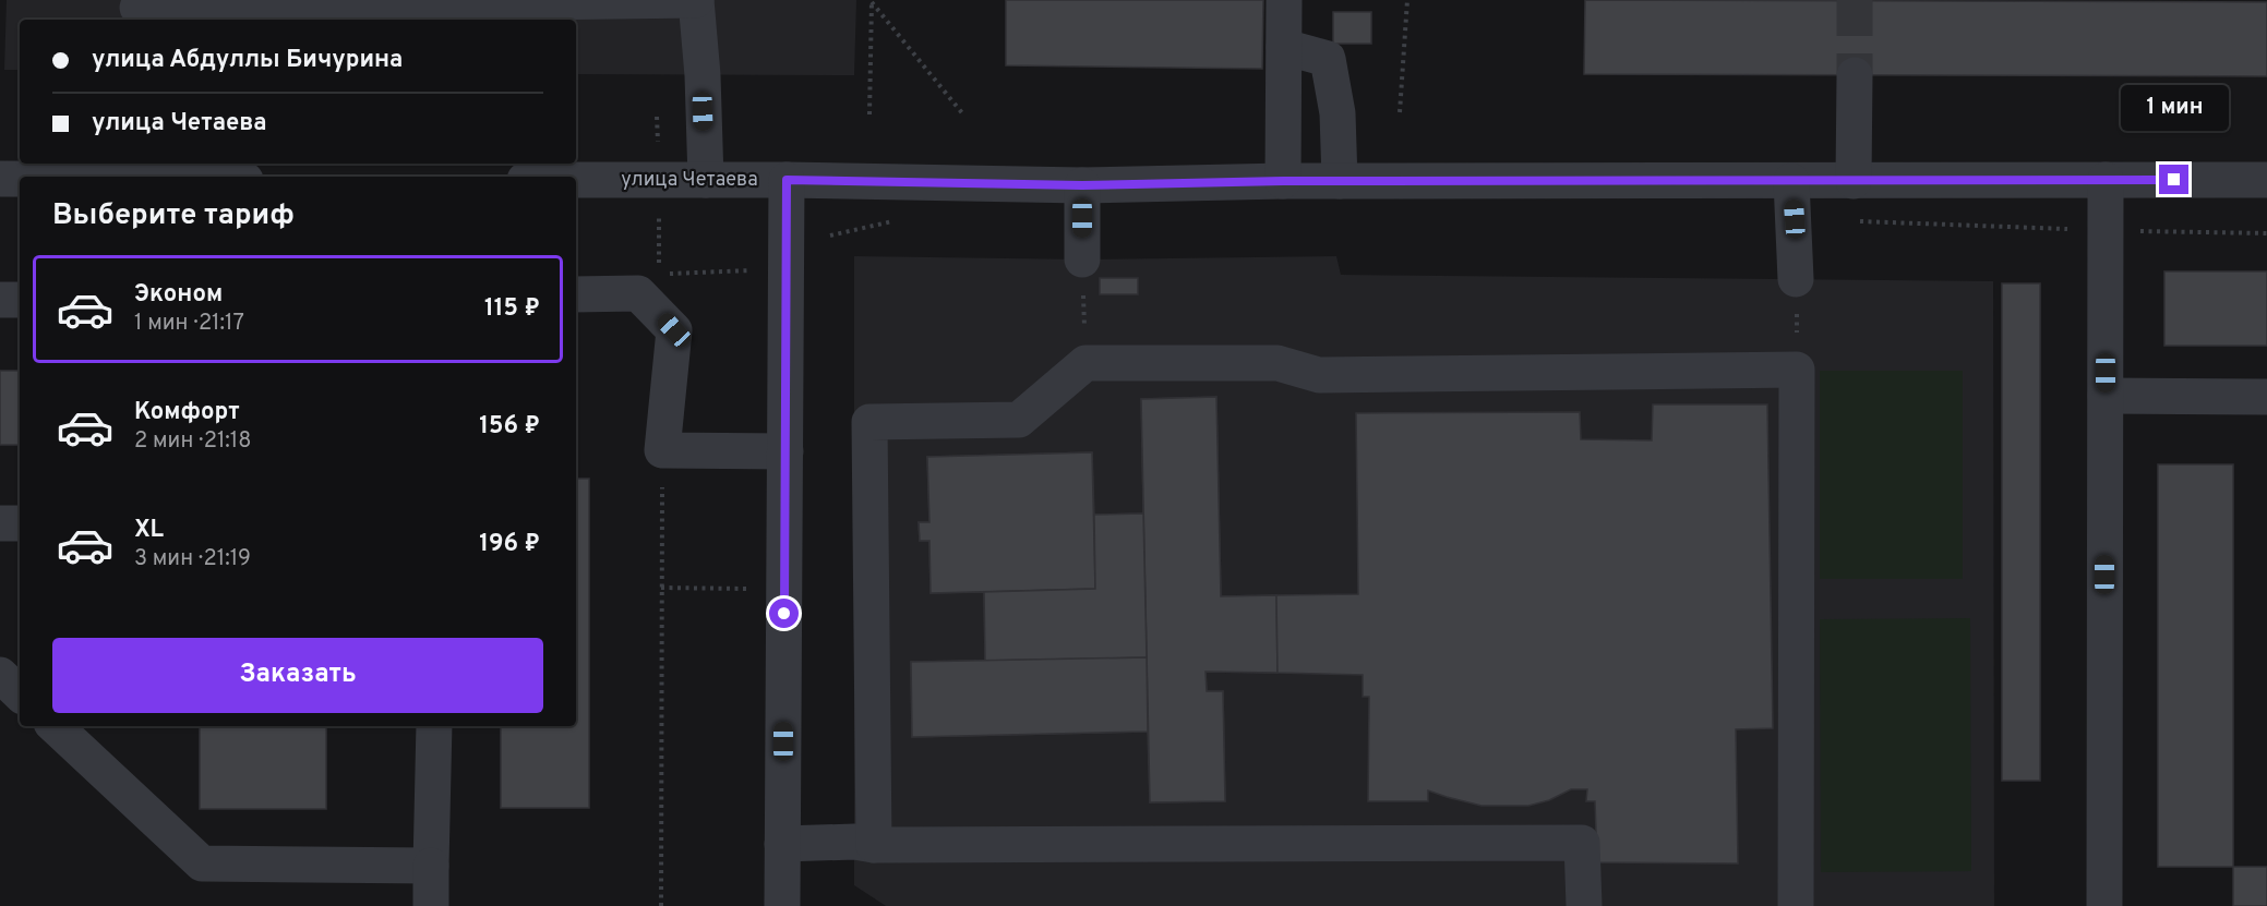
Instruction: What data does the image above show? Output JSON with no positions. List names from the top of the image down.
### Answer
{
  "streets": {
    "street": ["улица Четаева"]
  },
  "page": {
    "banner": ["улица Абдуллы Бичурина", "улица Четаева"],
    "bubble": "1 мин",
    "heading": "Выберите тариф",
    "list": [
      {
        "name": "Эконом",
        "note": "1 мин · 21:17",
        "value": "115 ₽"
      },
      {
        "name": "Комфорт",
        "note": "2 мин · 21:18",
        "value": "156 ₽"
      },
      {
        "name": "XL",
        "note": "3 мин · 21:19",
        "value": "196 ₽"
      }
    ],
    "buttons": "Заказать"
  }
}
